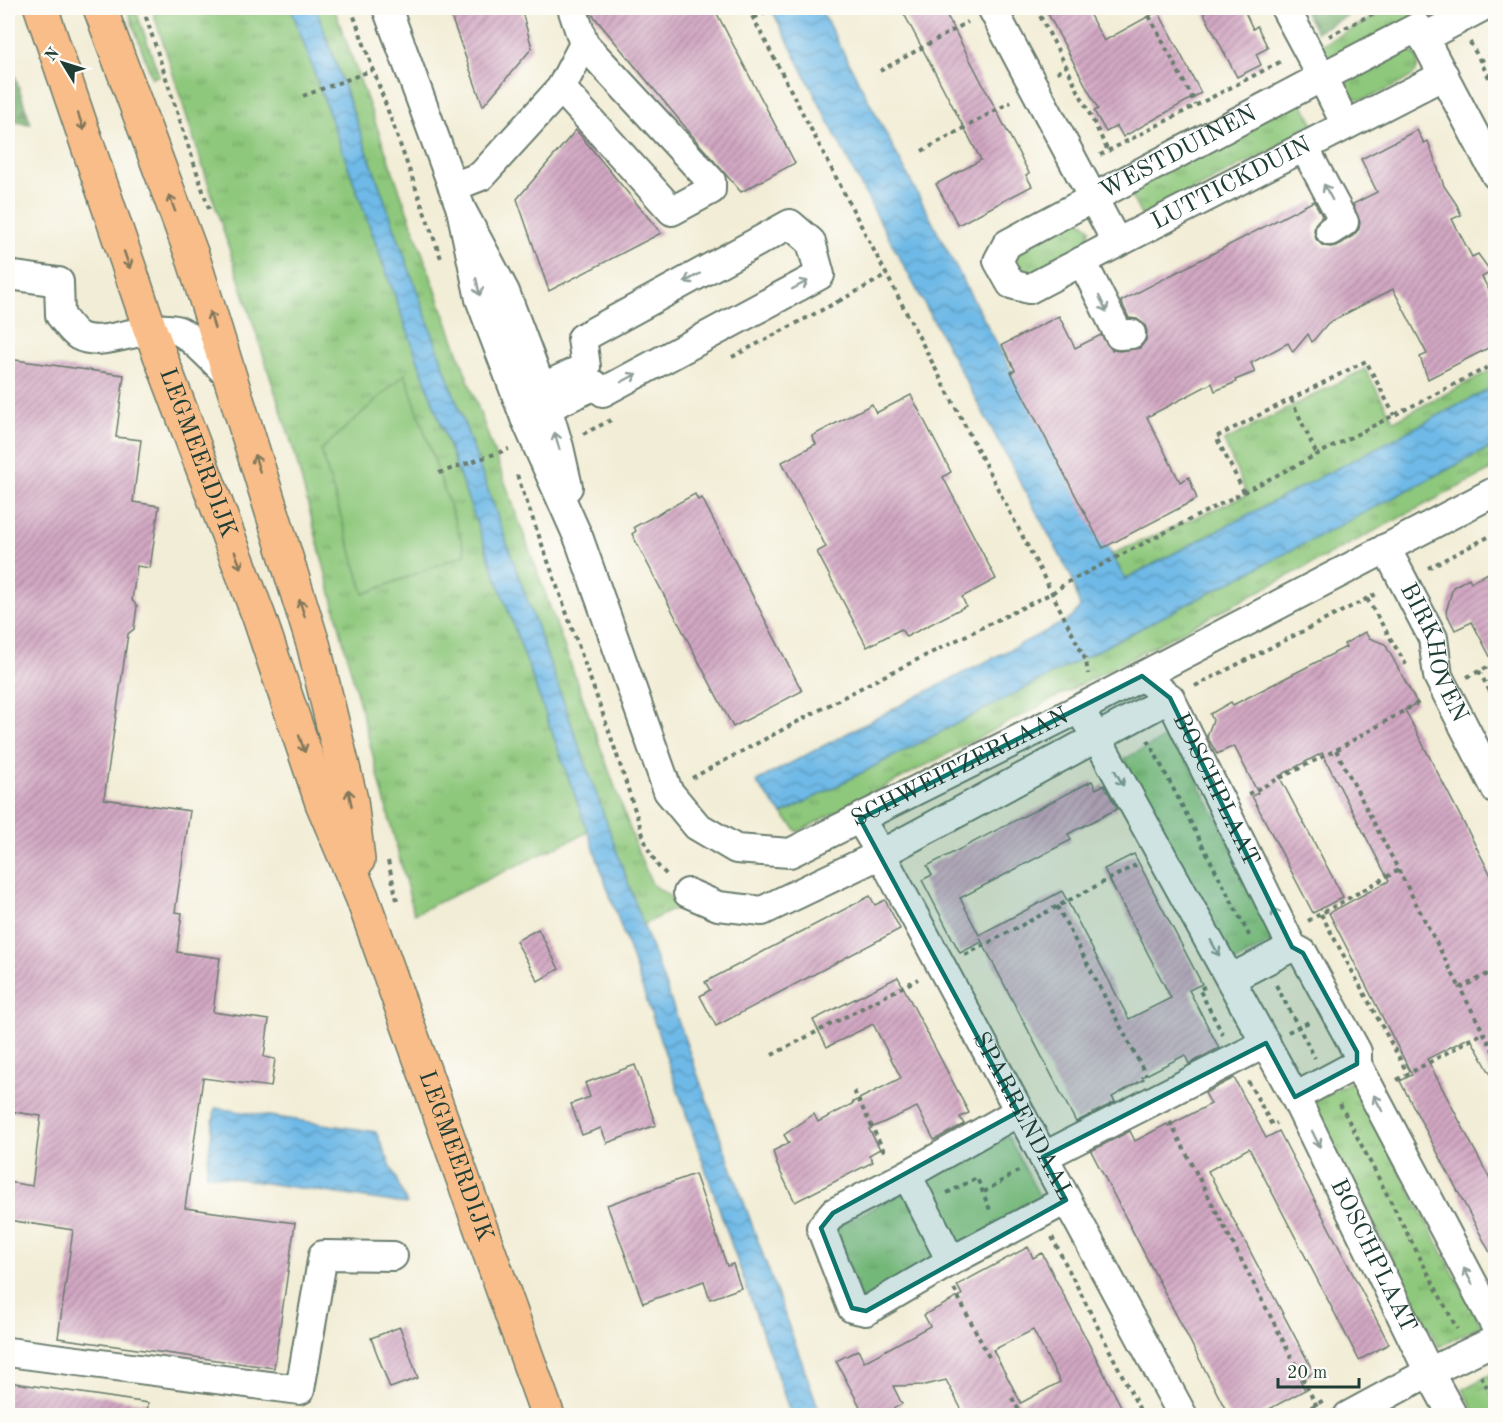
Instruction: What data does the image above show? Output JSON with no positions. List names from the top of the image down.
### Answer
{
  "streets": {
    "main road": ["LEGMEERDIJK"],
    "street": [
      "WESTDUINEN",
      "LUTTICKDUIN",
      "BIRKHOVEN",
      "SCHWEITZERLAAN",
      "BOSCHPLAAT",
      "SPARRENDAAL"
    ]
  },
  "crossings": [
    ["WESTDUINEN", "LUTTICKDUIN"],
    ["BIRKHOVEN", "SCHWEITZERLAAN"],
    ["SCHWEITZERLAAN", "BOSCHPLAAT"],
    ["SCHWEITZERLAAN", "SPARRENDAAL"]
  ],
  "scale_bar": "20 m",
  "north": "top left"
}
